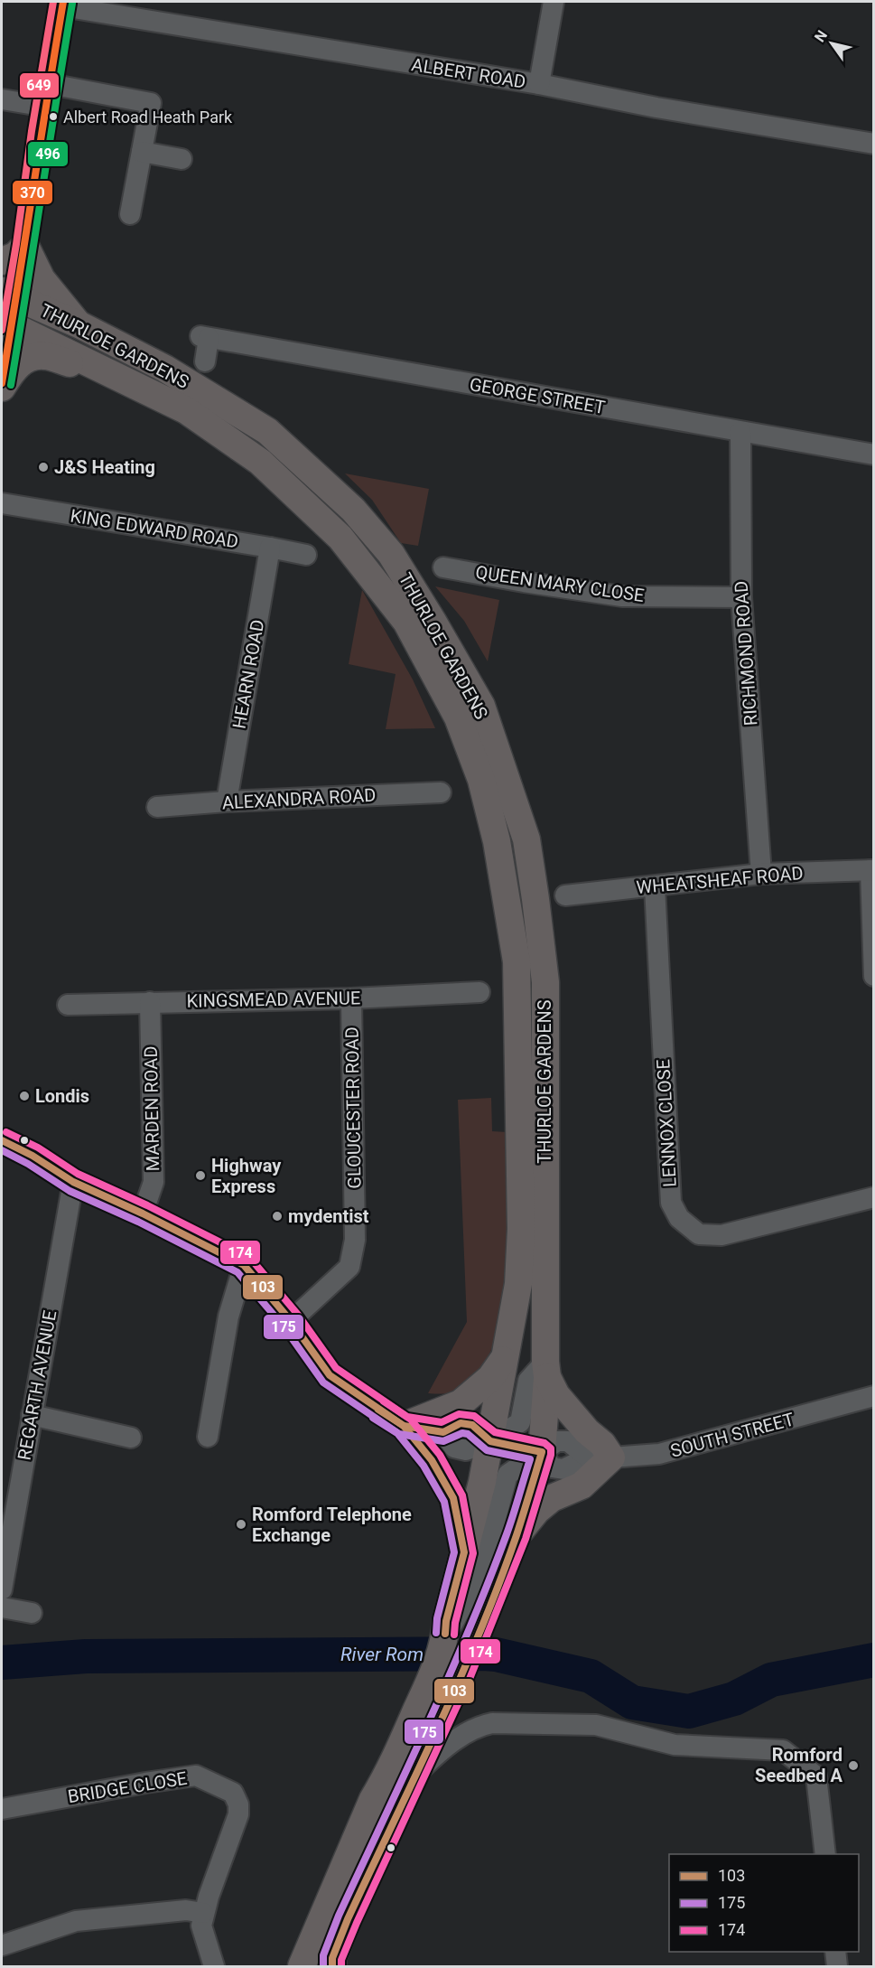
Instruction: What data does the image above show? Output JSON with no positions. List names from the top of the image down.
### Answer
{
  "streets": {
    "main road": ["THURLOE GARDENS"],
    "street": [
      "ALBERT ROAD",
      "GEORGE STREET",
      "KING EDWARD ROAD",
      "QUEEN MARY CLOSE",
      "RICHMOND ROAD",
      "HEARN ROAD",
      "ALEXANDRA ROAD",
      "WHEATSHEAF ROAD",
      "KINGSMEAD AVENUE",
      "GLOUCESTER ROAD",
      "MARDEN ROAD",
      "LENNOX CLOSE",
      "REGARTH AVENUE",
      "SOUTH STREET",
      "BRIDGE CLOSE"
    ]
  },
  "crossings": [
    ["THURLOE GARDENS", "SOUTH STREET"],
    ["GEORGE STREET", "RICHMOND ROAD"],
    ["KING EDWARD ROAD", "HEARN ROAD"],
    ["QUEEN MARY CLOSE", "RICHMOND ROAD"],
    ["RICHMOND ROAD", "WHEATSHEAF ROAD"],
    ["HEARN ROAD", "ALEXANDRA ROAD"],
    ["WHEATSHEAF ROAD", "LENNOX CLOSE"],
    ["KINGSMEAD AVENUE", "GLOUCESTER ROAD"],
    ["KINGSMEAD AVENUE", "MARDEN ROAD"],
    ["GLOUCESTER ROAD", "SOUTH STREET"],
    ["MARDEN ROAD", "SOUTH STREET"],
    ["REGARTH AVENUE", "SOUTH STREET"]
  ],
  "water": ["River Rom"],
  "places": [
    "Albert Road Heath Park",
    "J&S Heating",
    "Londis",
    "Highway Express",
    "mydentist",
    "Romford Telephone Exchange",
    "Romford Seedbed A"
  ],
  "lines": [
    "transit line 370",
    "transit line 649",
    "transit line 496",
    "transit line 174",
    "transit line 103",
    "transit line 175"
  ],
  "legend": ["103", "175", "174"],
  "north": "top left"
}
